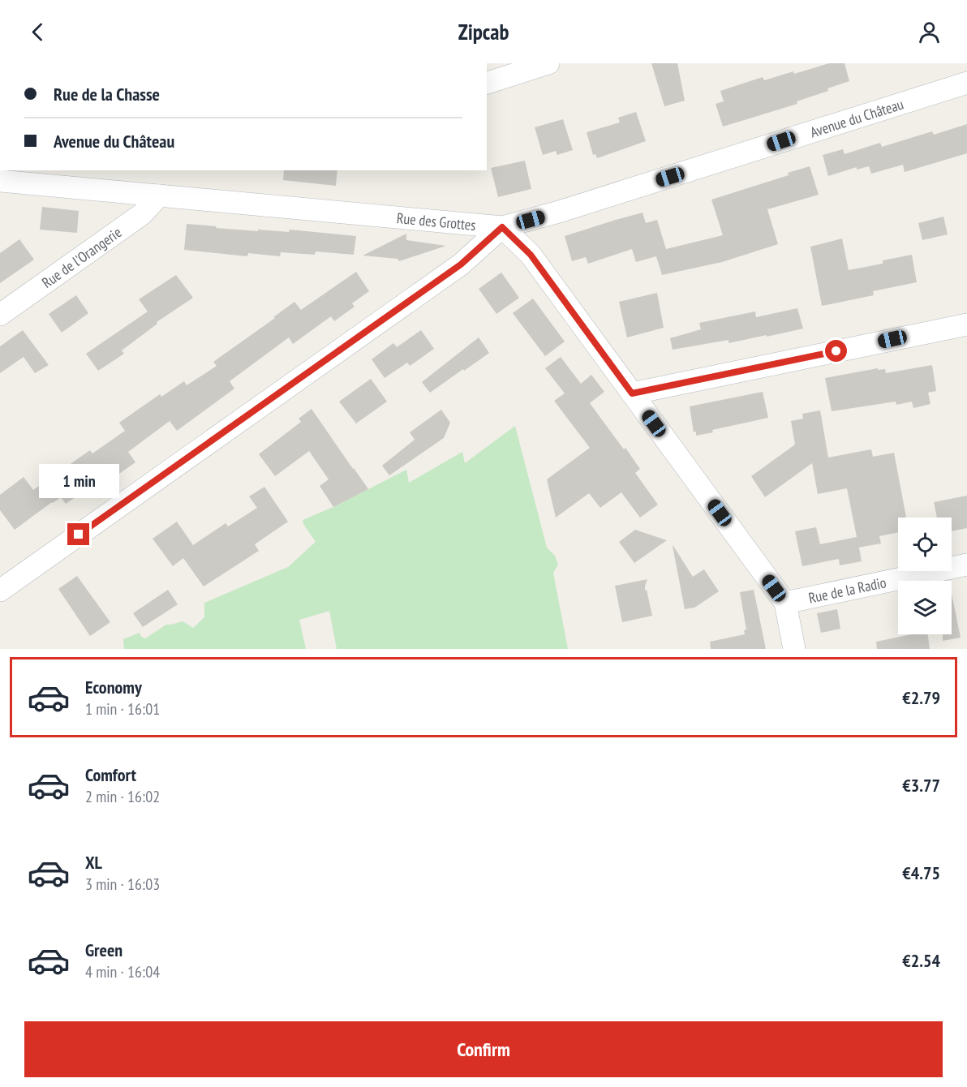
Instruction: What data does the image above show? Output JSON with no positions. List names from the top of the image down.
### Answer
{
  "streets": {
    "street": [
      "Avenue du Château",
      "Rue des Grottes",
      "Rue de l'Orangerie",
      "Rue de la Radio"
    ]
  },
  "crossings": [
    ["Avenue du Château", "Rue des Grottes"],
    ["Rue des Grottes", "Rue de l'Orangerie"]
  ],
  "page": {
    "header": "Zipcab",
    "banner": ["Rue de la Chasse", "Avenue du Château"],
    "bubble": "1 min",
    "list": [
      {
        "name": "Economy",
        "note": "1 min · 16:01",
        "value": "€2.79"
      },
      {
        "name": "Comfort",
        "note": "2 min · 16:02",
        "value": "€3.77"
      },
      {
        "name": "XL",
        "note": "3 min · 16:03",
        "value": "€4.75"
      },
      {
        "name": "Green",
        "note": "4 min · 16:04",
        "value": "€2.54"
      }
    ],
    "buttons": "Confirm"
  }
}
